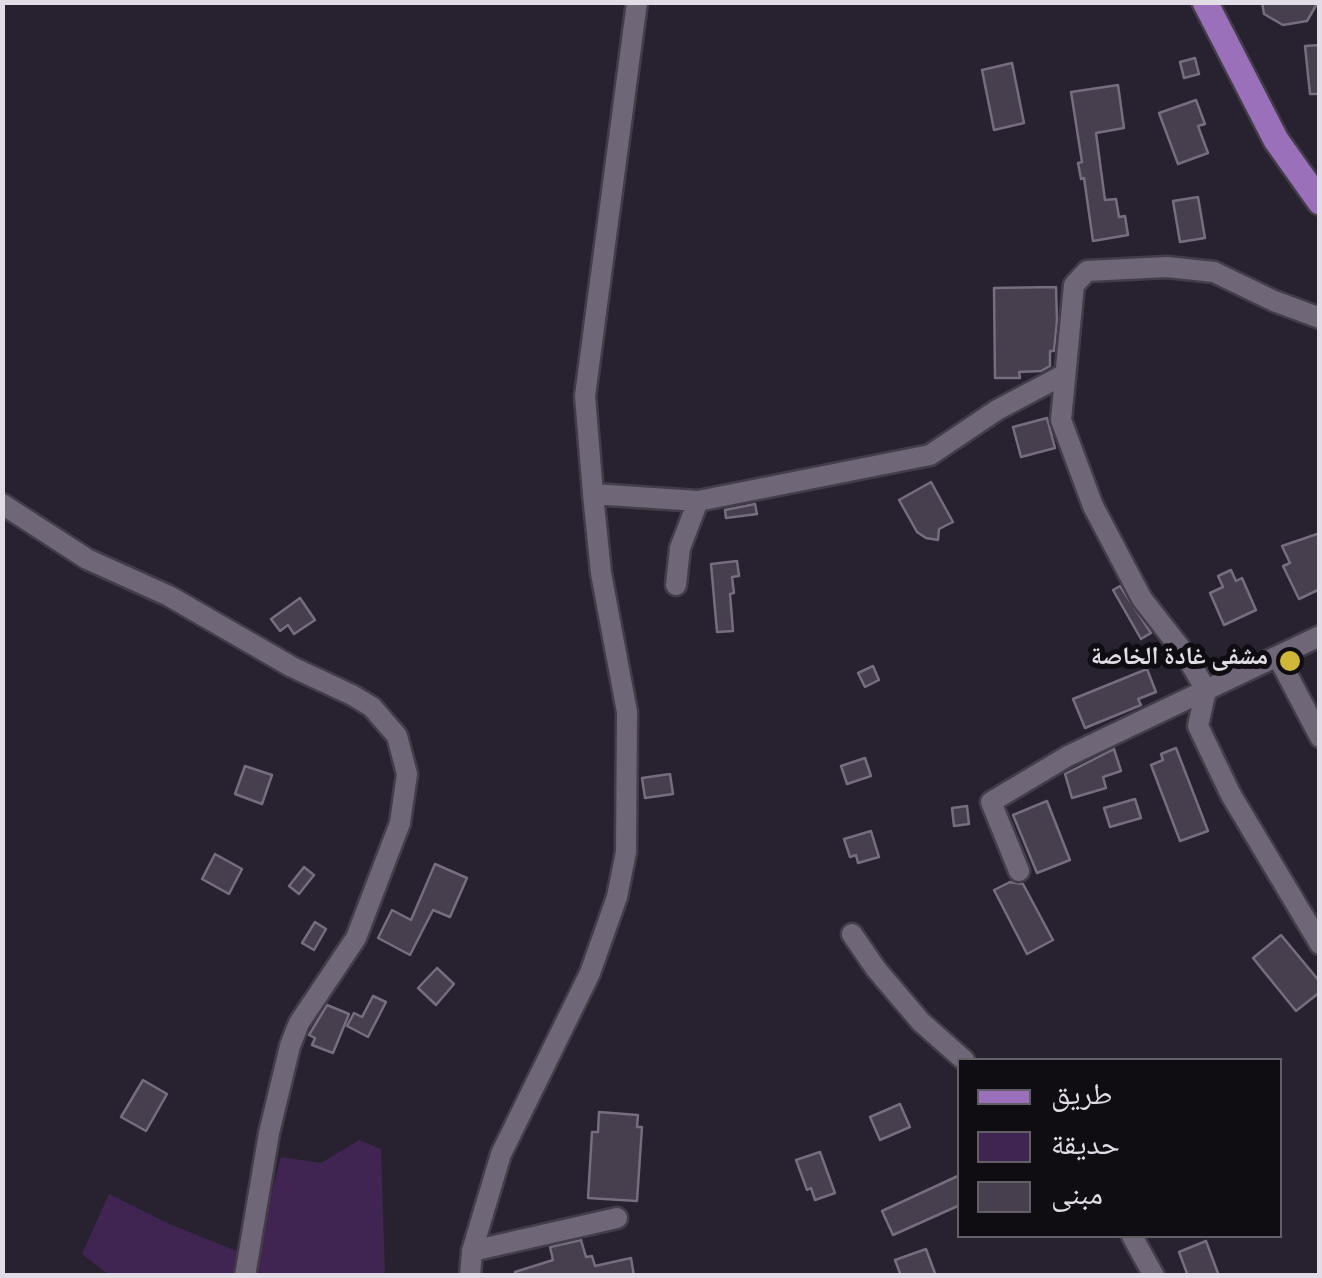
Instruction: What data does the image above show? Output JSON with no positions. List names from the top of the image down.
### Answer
{
  "places": ["مشفى غادة الخاصة"],
  "legend": ["طريق", "حديقة", "مبنى"]
}
